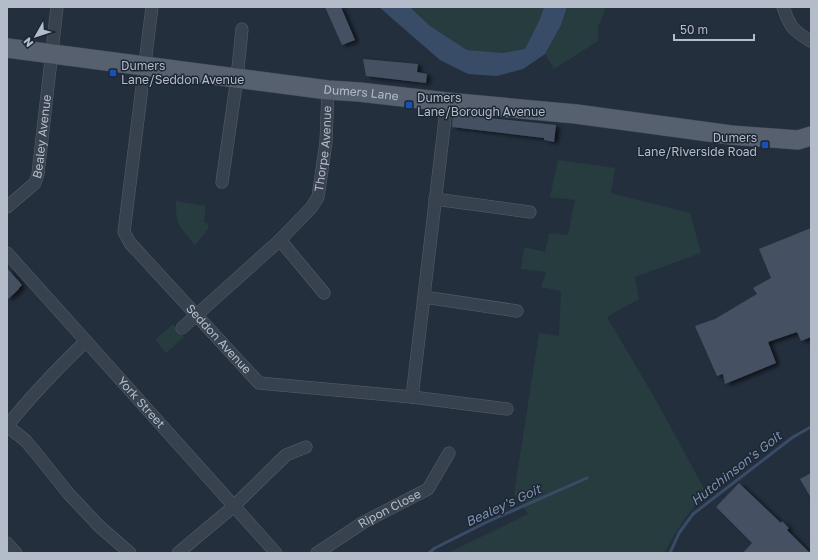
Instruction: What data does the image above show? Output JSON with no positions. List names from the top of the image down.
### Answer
{
  "streets": {
    "main road": ["Dumers Lane"],
    "street": [
      "Bealey Avenue",
      "Thorpe Avenue",
      "Seddon Avenue",
      "York Street",
      "Ripon Close"
    ]
  },
  "crossings": [
    ["Dumers Lane", "Bealey Avenue"],
    ["Dumers Lane", "Thorpe Avenue"],
    ["Dumers Lane", "Seddon Avenue"],
    ["Thorpe Avenue", "Seddon Avenue"]
  ],
  "water": ["Hutchinson's Goit", "Bealey's Goit"],
  "places": {
    "transit": ["Dumers Lane/Seddon Avenue", "Dumers Lane/Borough Avenue", "Dumers Lane/Riverside Road"]
  },
  "scale_bar": "50 m",
  "north": "bottom left"
}
